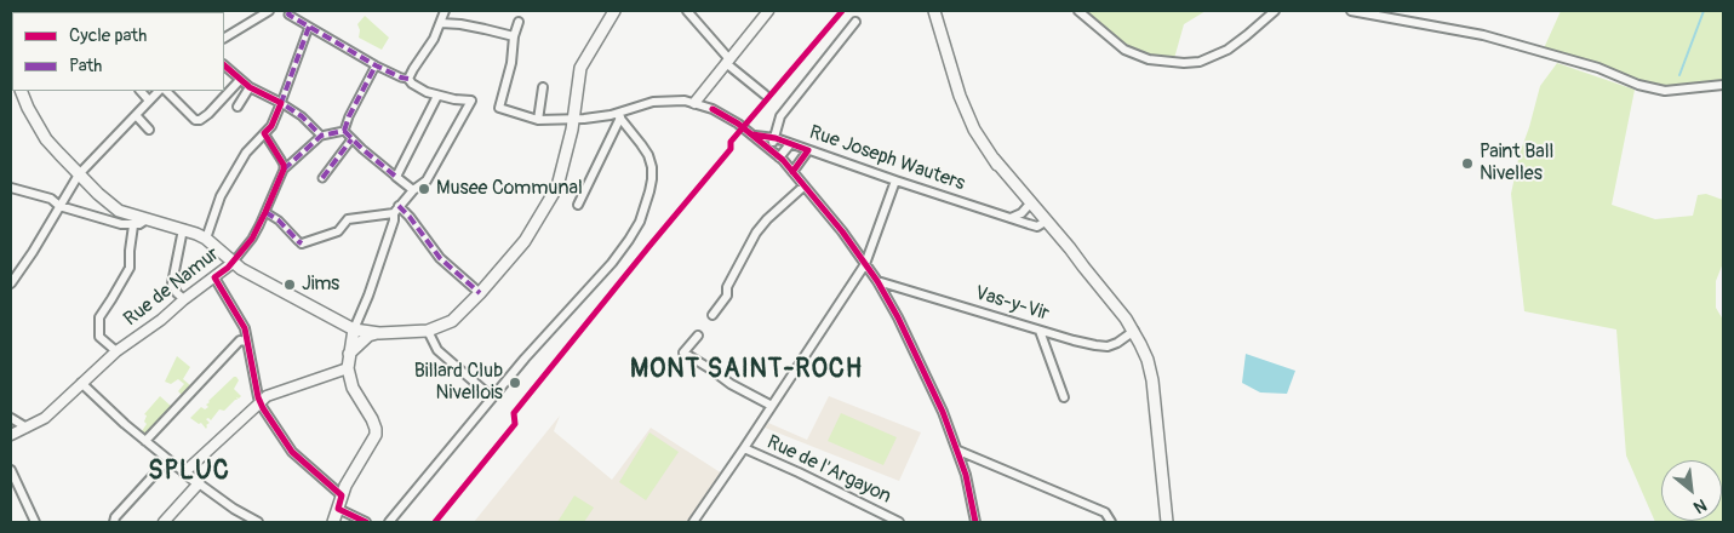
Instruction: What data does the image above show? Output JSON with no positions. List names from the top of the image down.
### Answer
{
  "streets": {
    "street": [
      "Rue Joseph Wauters",
      "Rue de Namur",
      "Vas-y-Vir",
      "Rue de l'Argayon"
    ]
  },
  "districts": ["MONT SAINT-ROCH", "SPLUC"],
  "places": [
    "Paint Ball Nivelles",
    "Musee Communal",
    "Jims",
    "Billard Club Nivellois"
  ],
  "legend": ["Cycle path", "Path"],
  "north": "bottom right"
}
